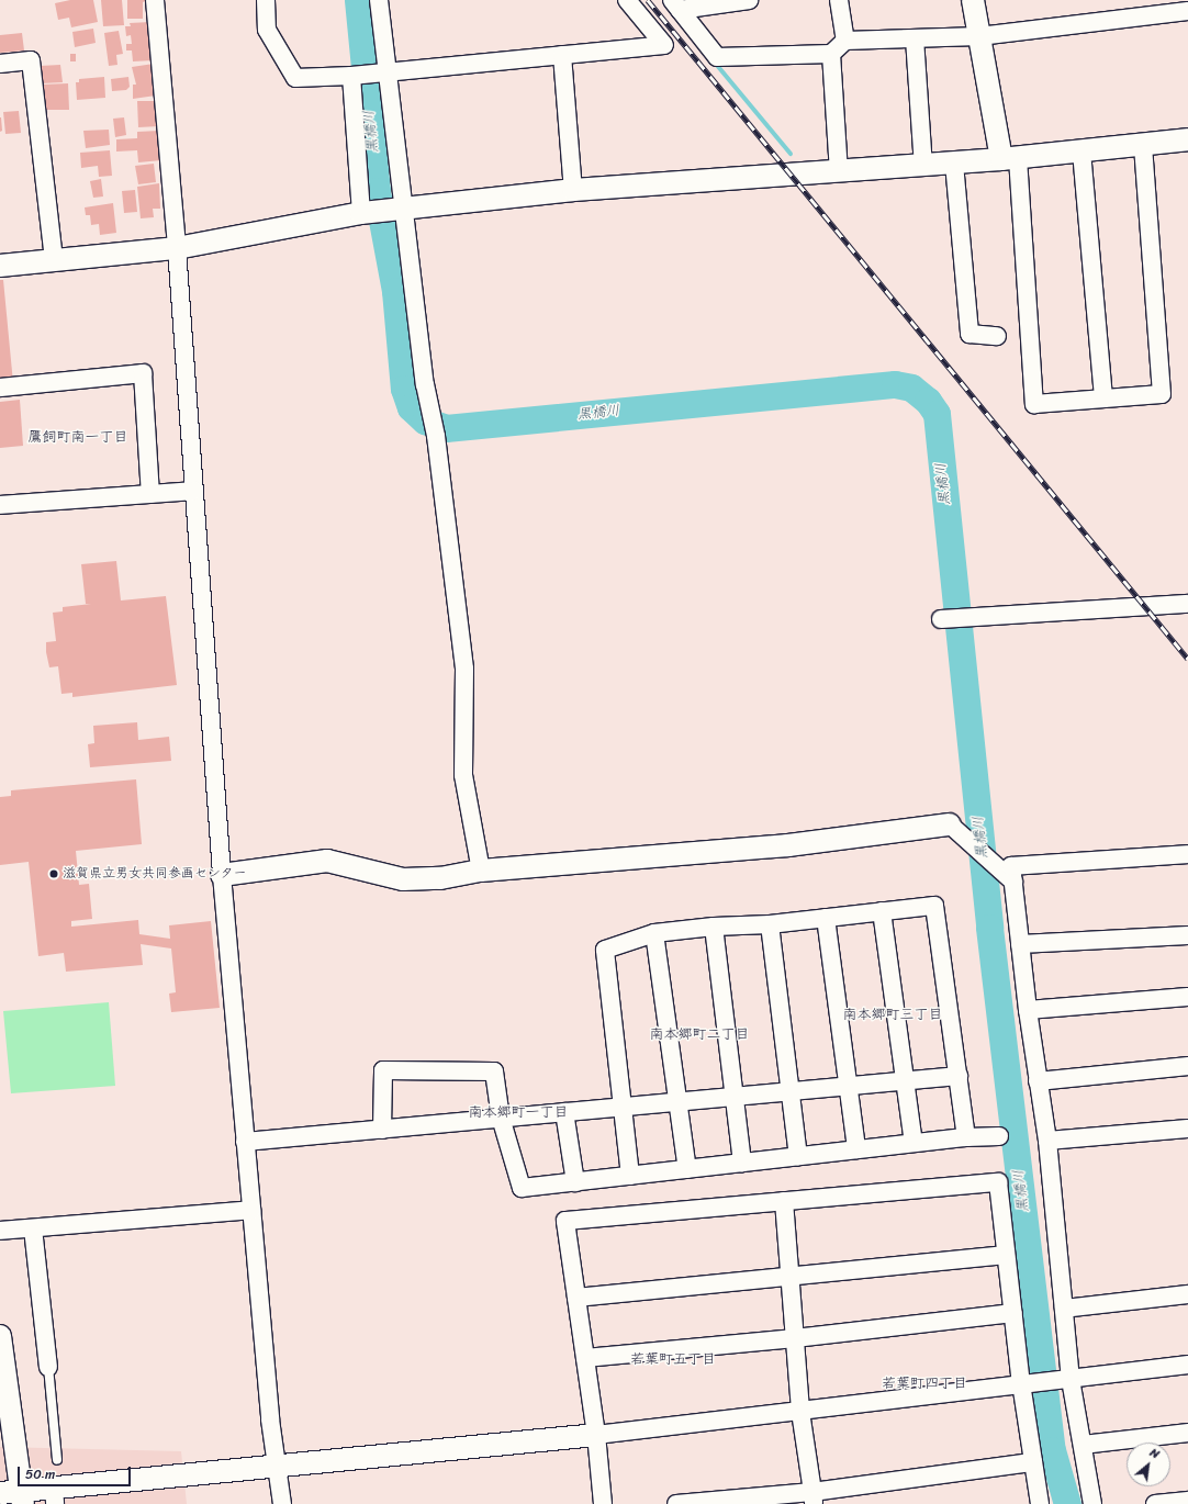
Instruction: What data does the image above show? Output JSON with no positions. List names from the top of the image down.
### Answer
{
  "districts": [
    "鷹飼町南一丁目",
    "南本郷町三丁目",
    "南本郷町二丁目",
    "南本郷町一丁目",
    "若葉町五丁目",
    "若葉町四丁目"
  ],
  "water": ["黒橋川"],
  "places": ["滋賀県立男女共同参画センター"],
  "scale_bar": "50 m",
  "north": "top right"
}
